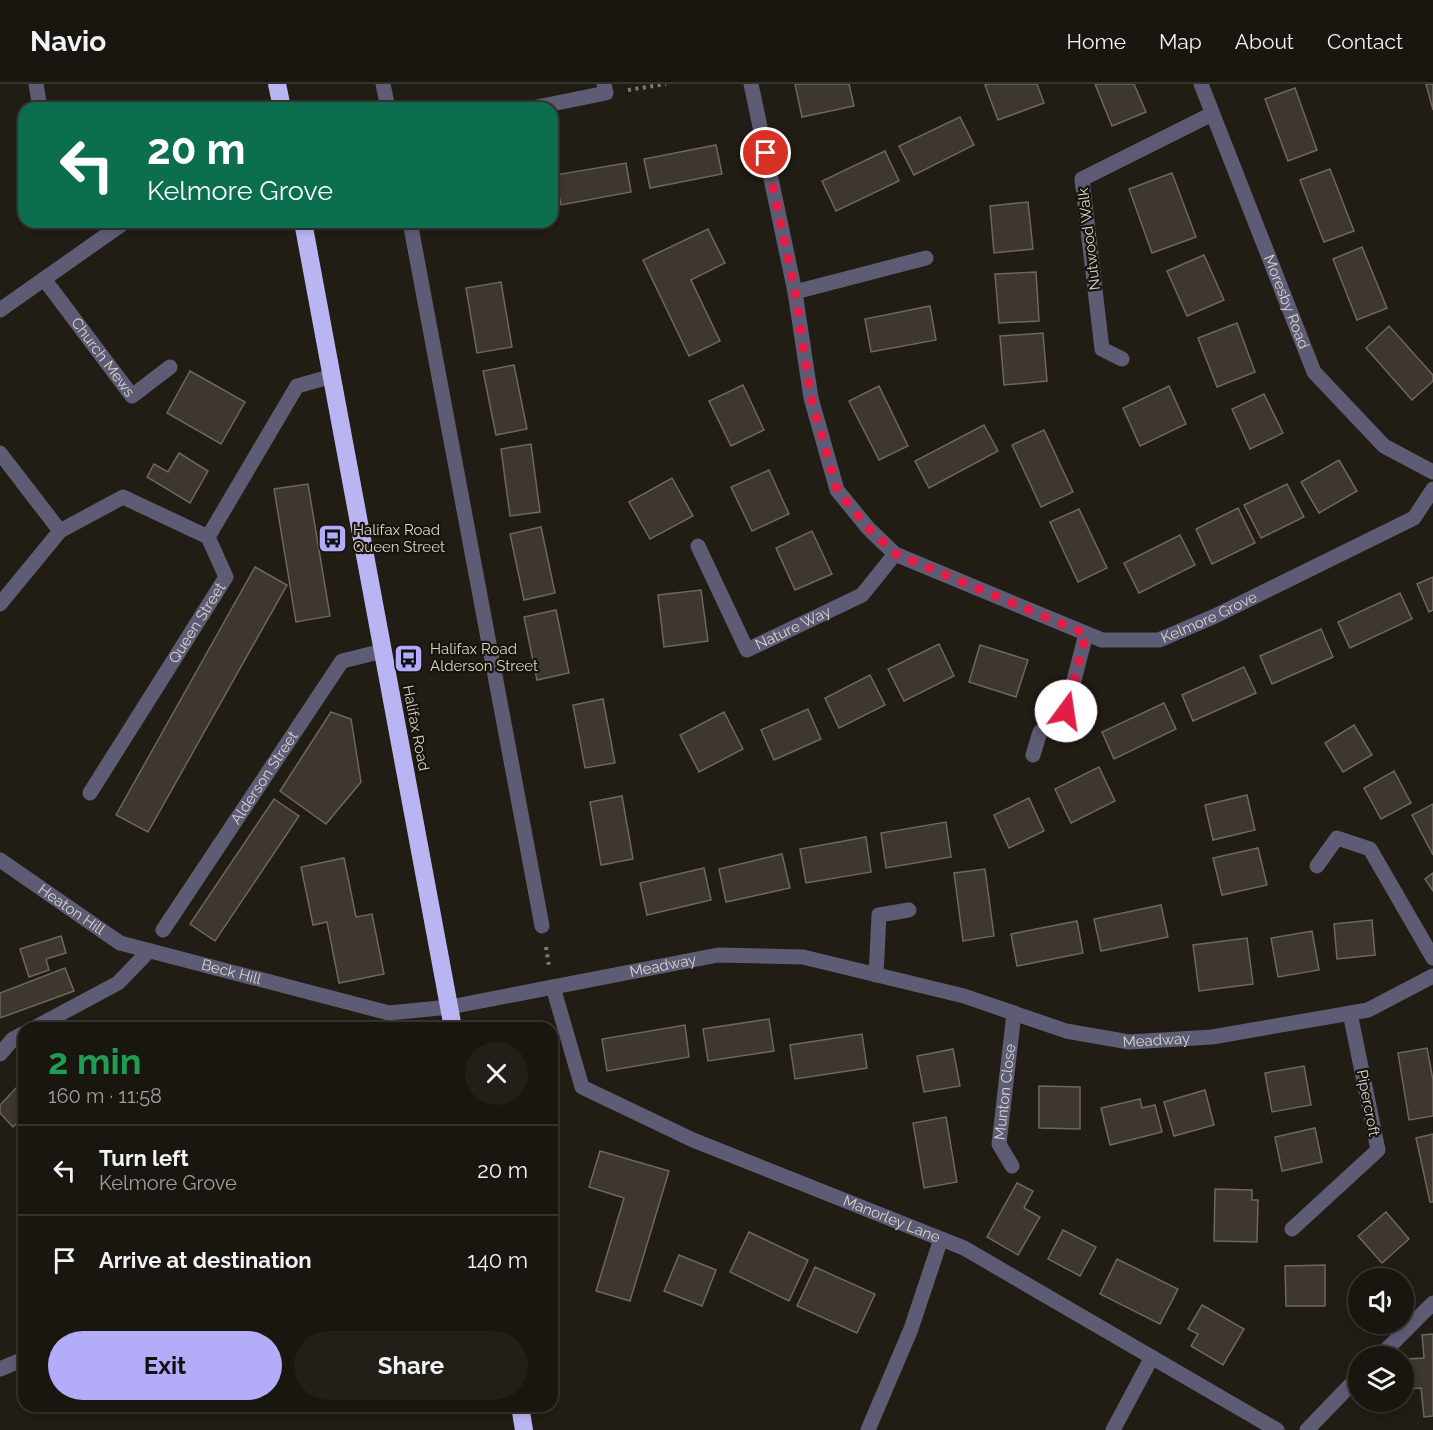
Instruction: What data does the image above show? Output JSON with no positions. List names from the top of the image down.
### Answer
{
  "streets": {
    "highway": ["Halifax Road"],
    "street": [
      "Nutwood Walk",
      "Moresby Road",
      "Church Mews",
      "Kelmore Grove",
      "Queen Street",
      "Nature Way",
      "Alderson Street",
      "Heaton Hill",
      "Meadway",
      "Beck Hill",
      "Munton Close",
      "Pipercroft",
      "Manorley Lane"
    ]
  },
  "crossings": [
    ["Nutwood Walk", "Moresby Road"],
    ["Kelmore Grove", "Nature Way"],
    ["Halifax Road", "Alderson Street"],
    ["Halifax Road", "Meadway"],
    ["Halifax Road", "Beck Hill"],
    ["Heaton Hill", "Beck Hill"],
    ["Meadway", "Beck Hill"],
    ["Meadway", "Munton Close"],
    ["Meadway", "Pipercroft"],
    ["Meadway", "Manorley Lane"]
  ],
  "places": {
    "bus stop": ["Halifax Road Queen Street", "Halifax Road Alderson Street"]
  },
  "page": {
    "header": "Navio",
    "nav": [
      "Home",
      "Map",
      "About",
      "Contact"
    ],
    "turn": ["20 m", "Kelmore Grove"],
    "heading": ["2 min", "160 m · 11:58"],
    "list": [
      {
        "name": "Turn left",
        "note": "Kelmore Grove",
        "value": "20 m"
      },
      {
        "name": "Arrive at destination",
        "value": "140 m"
      }
    ],
    "buttons": ["Exit", "Share"]
  }
}
